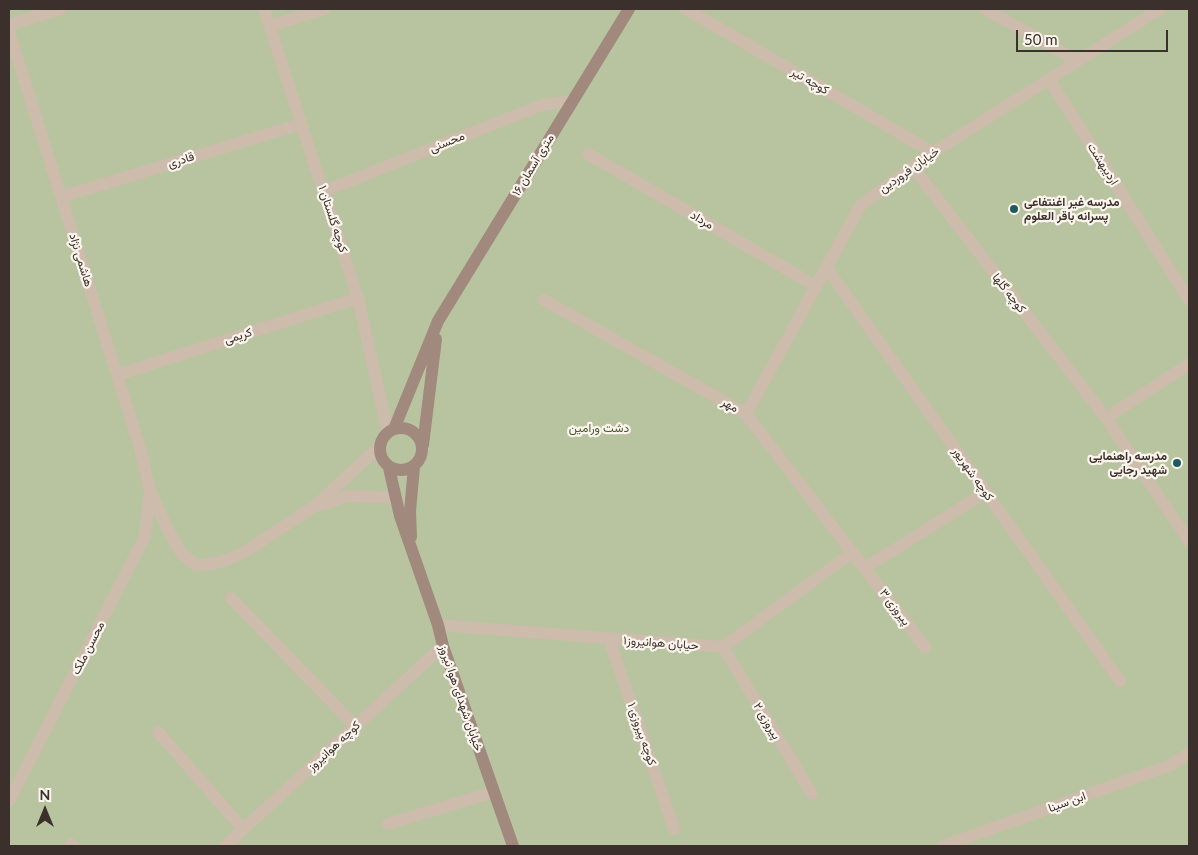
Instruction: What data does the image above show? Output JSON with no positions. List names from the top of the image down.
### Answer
{
  "streets": {
    "main road": ["۱۶ متری آسمان", "خیابان شهدای هوا نیروز"],
    "street": [
      "کوچه تیر",
      "محسنی",
      "قادری",
      "اردیبهشت",
      "خیابان فروردین",
      "کوچه گلستان ۱",
      "مرداد",
      "هاشمی نژاد",
      "کوچه گلها",
      "کریمی",
      "مهر",
      "کوچه شهریور",
      "پیروزی ۳",
      "حیابان هوانیروز۱",
      "محسن ملک",
      "پیروزی ۲",
      "کوچه پیروزی ۱",
      "کوچه هوانیروز",
      "ابن سینا"
    ]
  },
  "crossings": [
    ["کوچه تیر", "خیابان فروردین"],
    ["محسنی", "۱۶ متری آسمان"],
    ["محسنی", "کوچه گلستان ۱"],
    ["قادری", "کوچه گلستان ۱"],
    ["قادری", "هاشمی نژاد"],
    ["اردیبهشت", "خیابان فروردین"],
    ["۱۶ متری آسمان", "کوچه گلستان ۱"],
    ["۱۶ متری آسمان", "خیابان شهدای هوا نیروز"],
    ["خیابان فروردین", "مرداد"],
    ["خیابان فروردین", "کوچه گلها"],
    ["خیابان فروردین", "مهر"],
    ["خیابان فروردین", "کوچه شهریور"],
    ["کوچه گلستان ۱", "کریمی"],
    ["کوچه گلستان ۱", "خیابان شهدای هوا نیروز"],
    ["هاشمی نژاد", "کریمی"],
    ["هاشمی نژاد", "محسن ملک"],
    ["مهر", "پیروزی ۳"],
    ["حیابان هوانیروز۱", "خیابان شهدای هوا نیروز"],
    ["حیابان هوانیروز۱", "پیروزی ۲"],
    ["حیابان هوانیروز۱", "کوچه پیروزی ۱"],
    ["خیابان شهدای هوا نیروز", "کوچه هوانیروز"]
  ],
  "parks": ["دشت ورامین"],
  "places": ["مدرسه غیر اغنتفاعی پسرانه باقر العلوم", "مدرسه راهنمایی شهید رجایی"],
  "scale_bar": "50 m",
  "north": "top"
}
